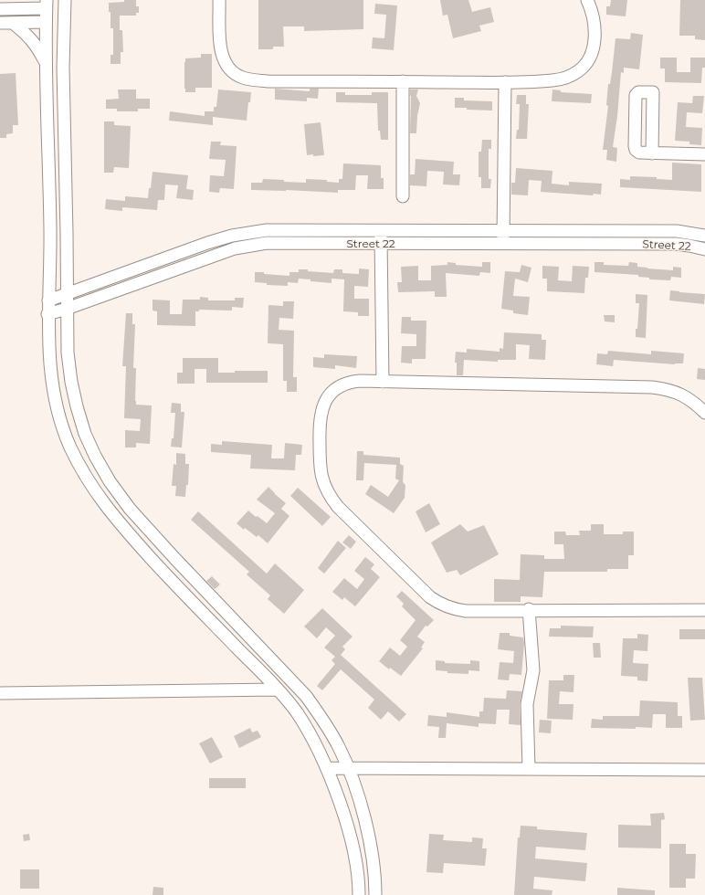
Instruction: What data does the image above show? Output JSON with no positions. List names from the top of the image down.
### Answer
{
  "streets": {
    "street": ["Street 22"]
  }
}
